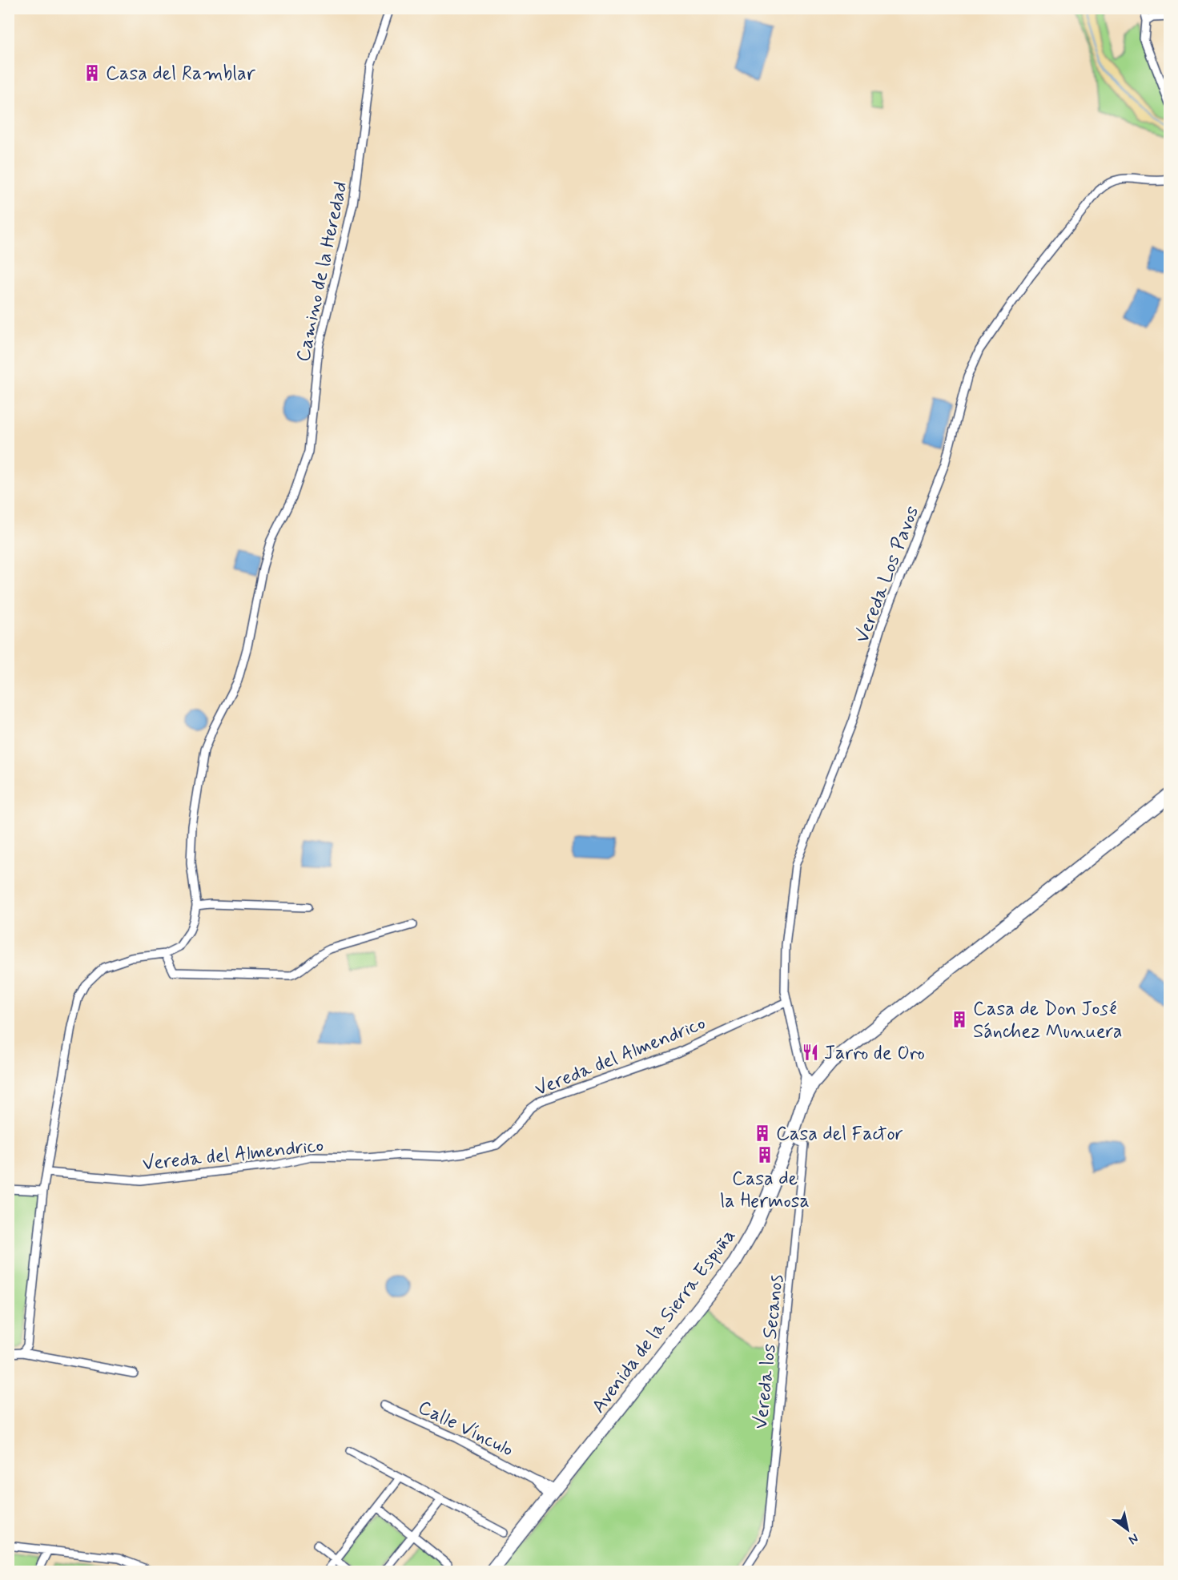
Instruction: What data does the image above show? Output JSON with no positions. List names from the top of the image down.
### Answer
{
  "streets": {
    "main road": ["Avenida de la Sierra Espuña"],
    "street": [
      "Camino de la Heredad",
      "Vereda Los Pavos",
      "Vereda del Almendrico",
      "Vereda los Secanos",
      "Calle Vínculo"
    ]
  },
  "crossings": [
    ["Camino de la Heredad", "Vereda del Almendrico"],
    ["Vereda Los Pavos", "Vereda del Almendrico"],
    ["Vereda Los Pavos", "Avenida de la Sierra Espuña"],
    ["Avenida de la Sierra Espuña", "Vereda los Secanos"],
    ["Avenida de la Sierra Espuña", "Calle Vínculo"]
  ],
  "places": {
    "building": [
      "Casa del Ramblar",
      "Casa de Don José Sánchez Munuera",
      "Casa del Factor",
      "Casa de la Hermosa"
    ],
    "restaurant": ["Jarro de Oro"]
  },
  "north": "bottom right"
}
